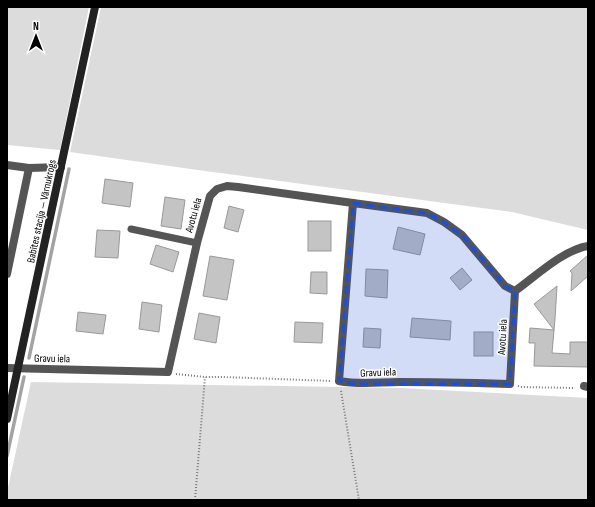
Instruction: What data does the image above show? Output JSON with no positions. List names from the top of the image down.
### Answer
{
  "streets": {
    "main road": ["Babītes stacija — Vārnukrogs"],
    "street": ["Avotu iela", "Gravu iela"]
  },
  "crossings": [
    ["Babītes stacija — Vārnukrogs", "Gravu iela"],
    ["Avotu iela", "Gravu iela"]
  ],
  "north": "top"
}
